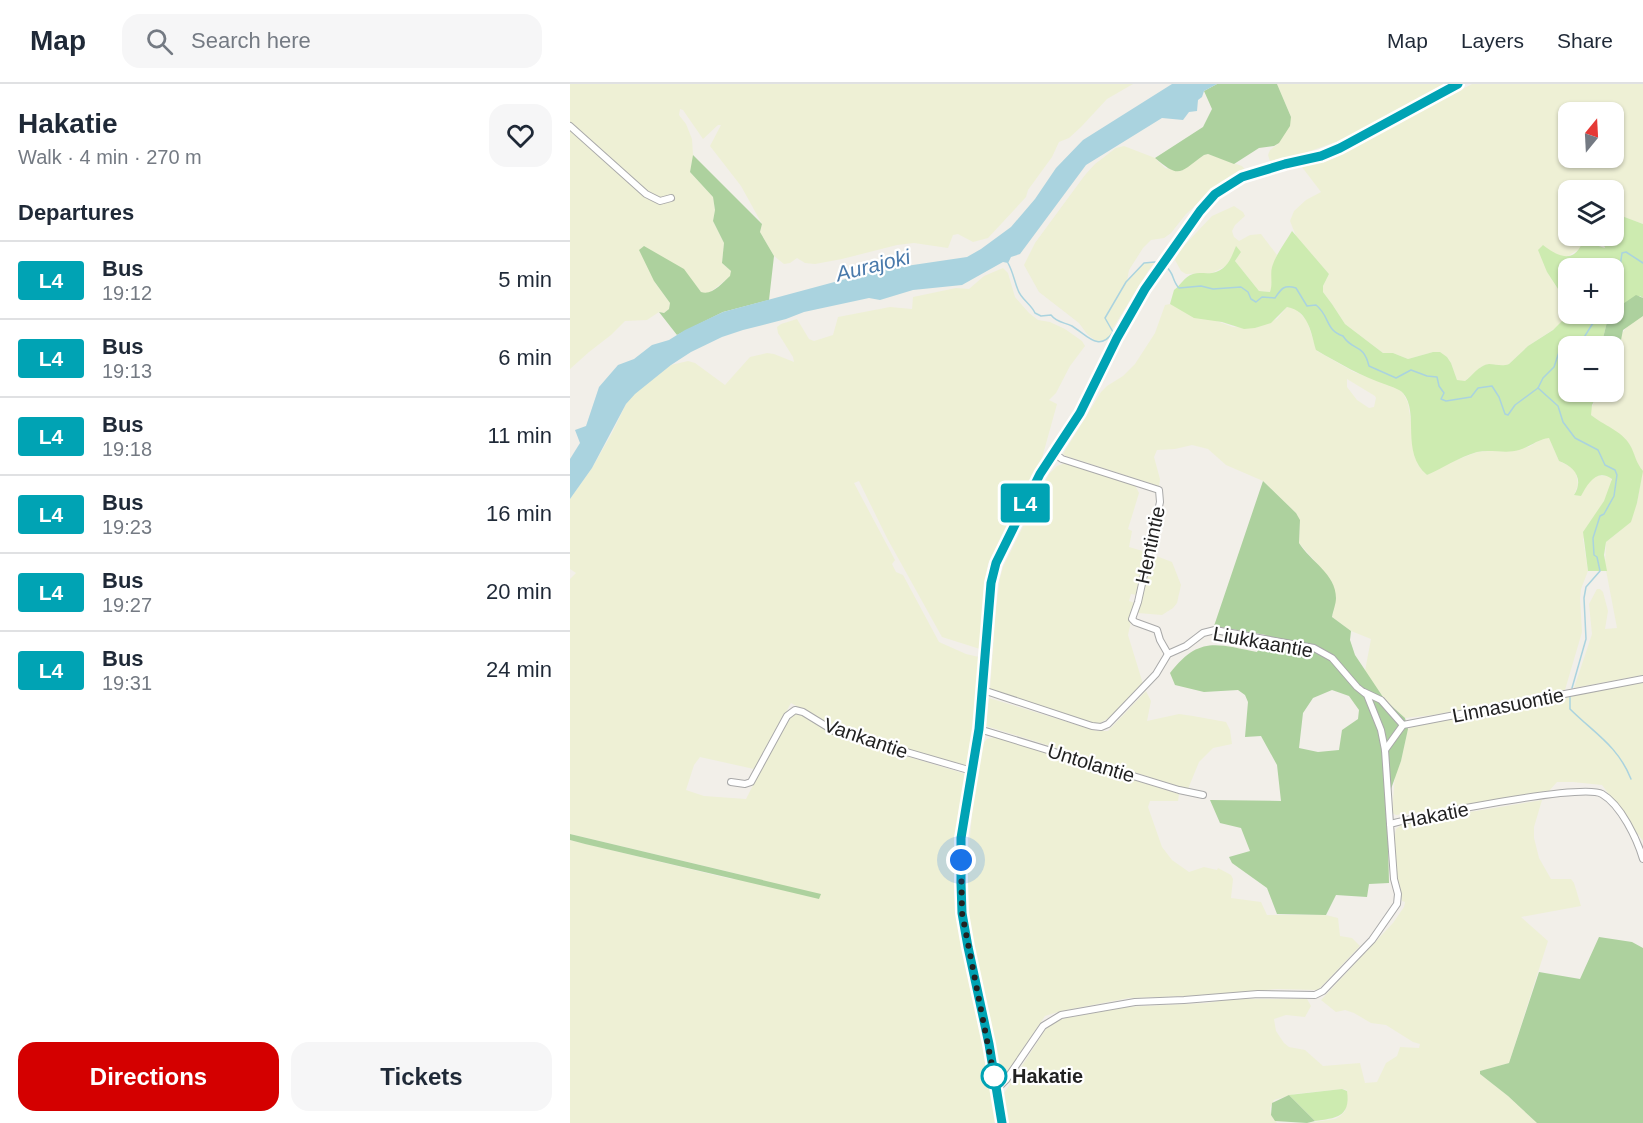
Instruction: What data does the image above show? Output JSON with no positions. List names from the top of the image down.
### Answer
{
  "streets": {
    "street": [
      "Hentintie",
      "Liukkaantie",
      "Linnasuontie",
      "Vankantie",
      "Untolantie",
      "Hakatie"
    ]
  },
  "crossings": [
    ["Hentintie", "Liukkaantie"],
    ["Liukkaantie", "Hakatie"]
  ],
  "water": ["Aurajoki"],
  "places": ["Hakatie"],
  "lines": ["bus line L4"],
  "north": "top",
  "page": {
    "header": "Map",
    "search": "Search here",
    "nav": ["Map", "Layers", "Share"],
    "heading": [
      ["Hakatie", "Walk · 4 min · 270 m"],
      "Departures"
    ],
    "on_map": "L4",
    "map_buttons": ["+", "−"],
    "list": [
      {
        "mark": "L4",
        "name": "Bus",
        "note": "19:12",
        "value": "5 min"
      },
      {
        "mark": "L4",
        "name": "Bus",
        "note": "19:13",
        "value": "6 min"
      },
      {
        "mark": "L4",
        "name": "Bus",
        "note": "19:18",
        "value": "11 min"
      },
      {
        "mark": "L4",
        "name": "Bus",
        "note": "19:23",
        "value": "16 min"
      },
      {
        "mark": "L4",
        "name": "Bus",
        "note": "19:27",
        "value": "20 min"
      },
      {
        "mark": "L4",
        "name": "Bus",
        "note": "19:31",
        "value": "24 min"
      }
    ],
    "buttons": ["Directions", "Tickets"]
  }
}
